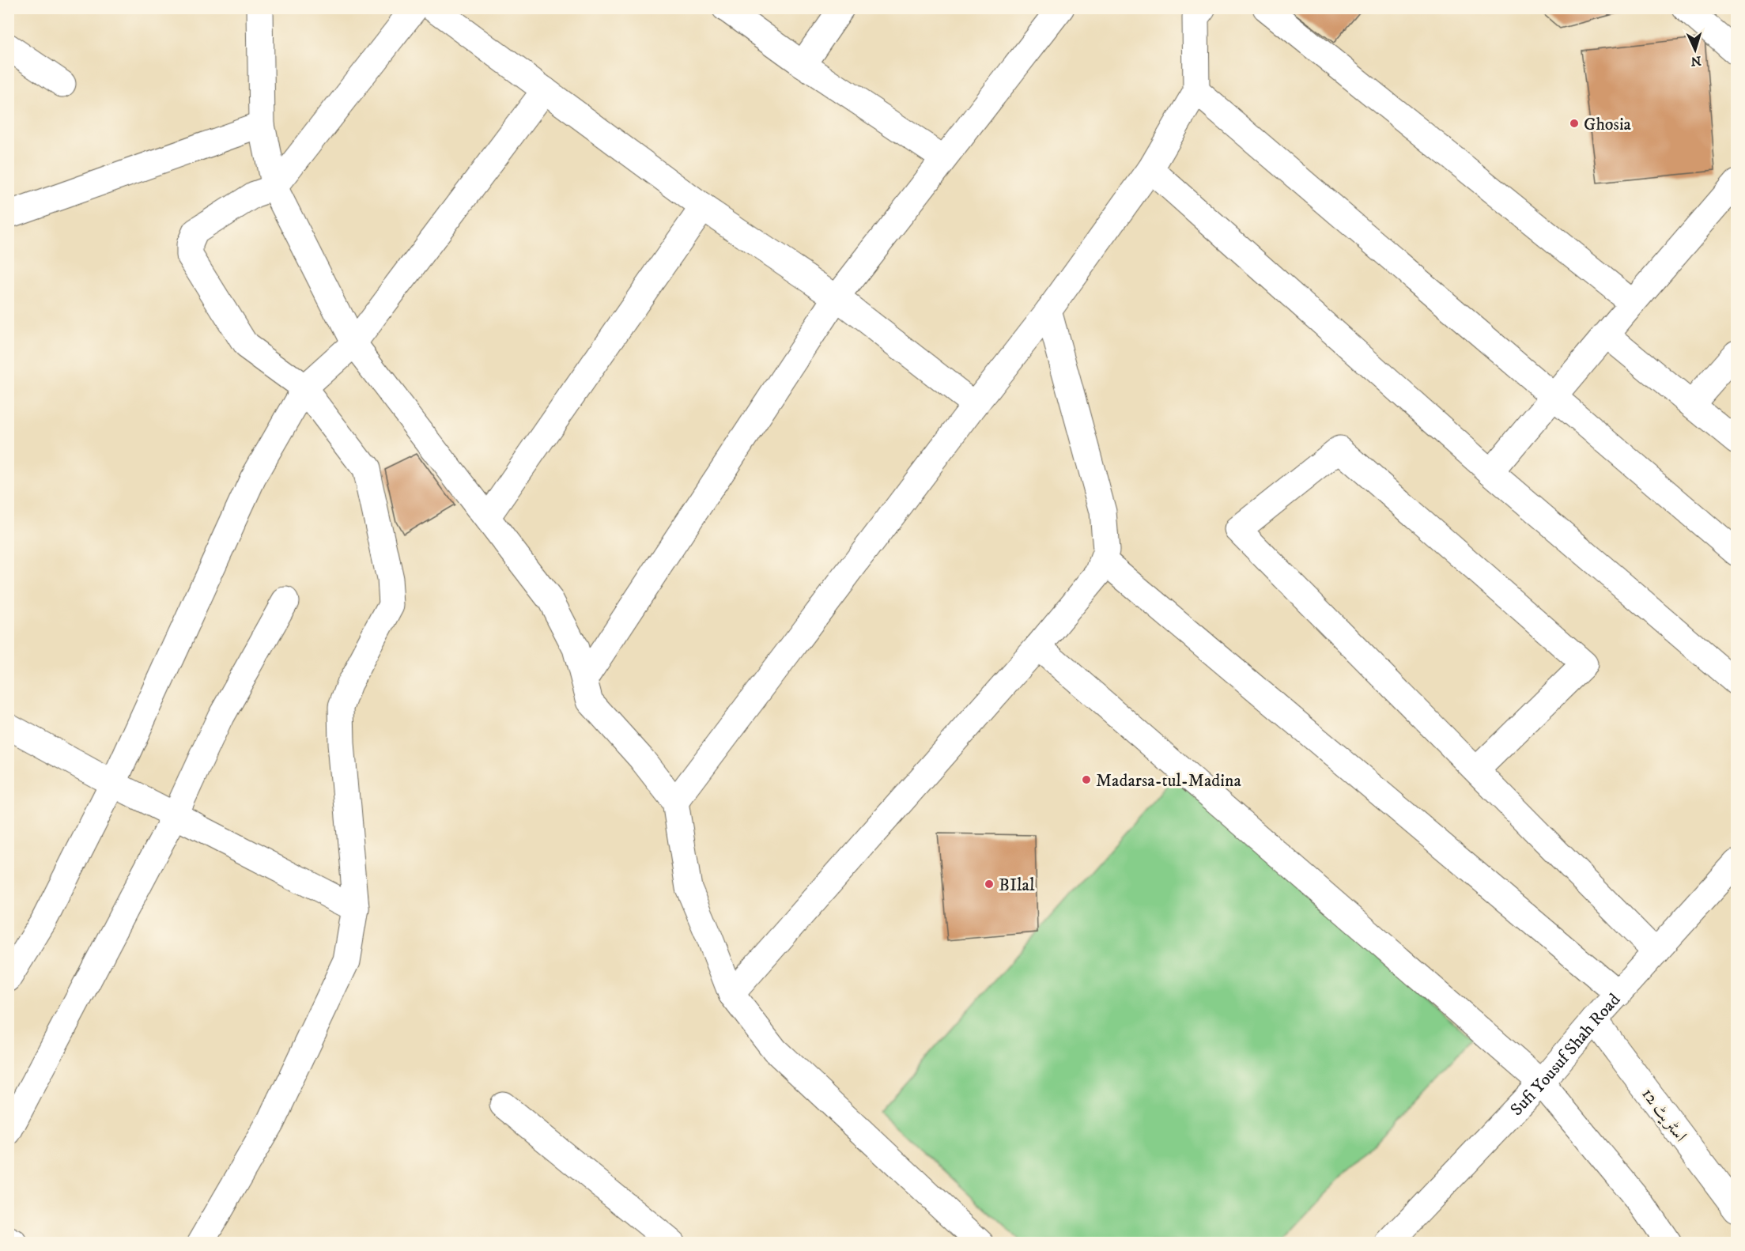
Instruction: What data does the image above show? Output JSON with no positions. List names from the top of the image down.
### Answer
{
  "streets": {
    "street": ["Sufi Yousuf Shah Road", "اسٹریٹ 12"]
  },
  "crossings": [
    ["Sufi Yousuf Shah Road", "اسٹریٹ 12"]
  ],
  "places": ["Ghosia", "Madarsa-tul-Madina", "BIlal"],
  "north": "bottom"
}
